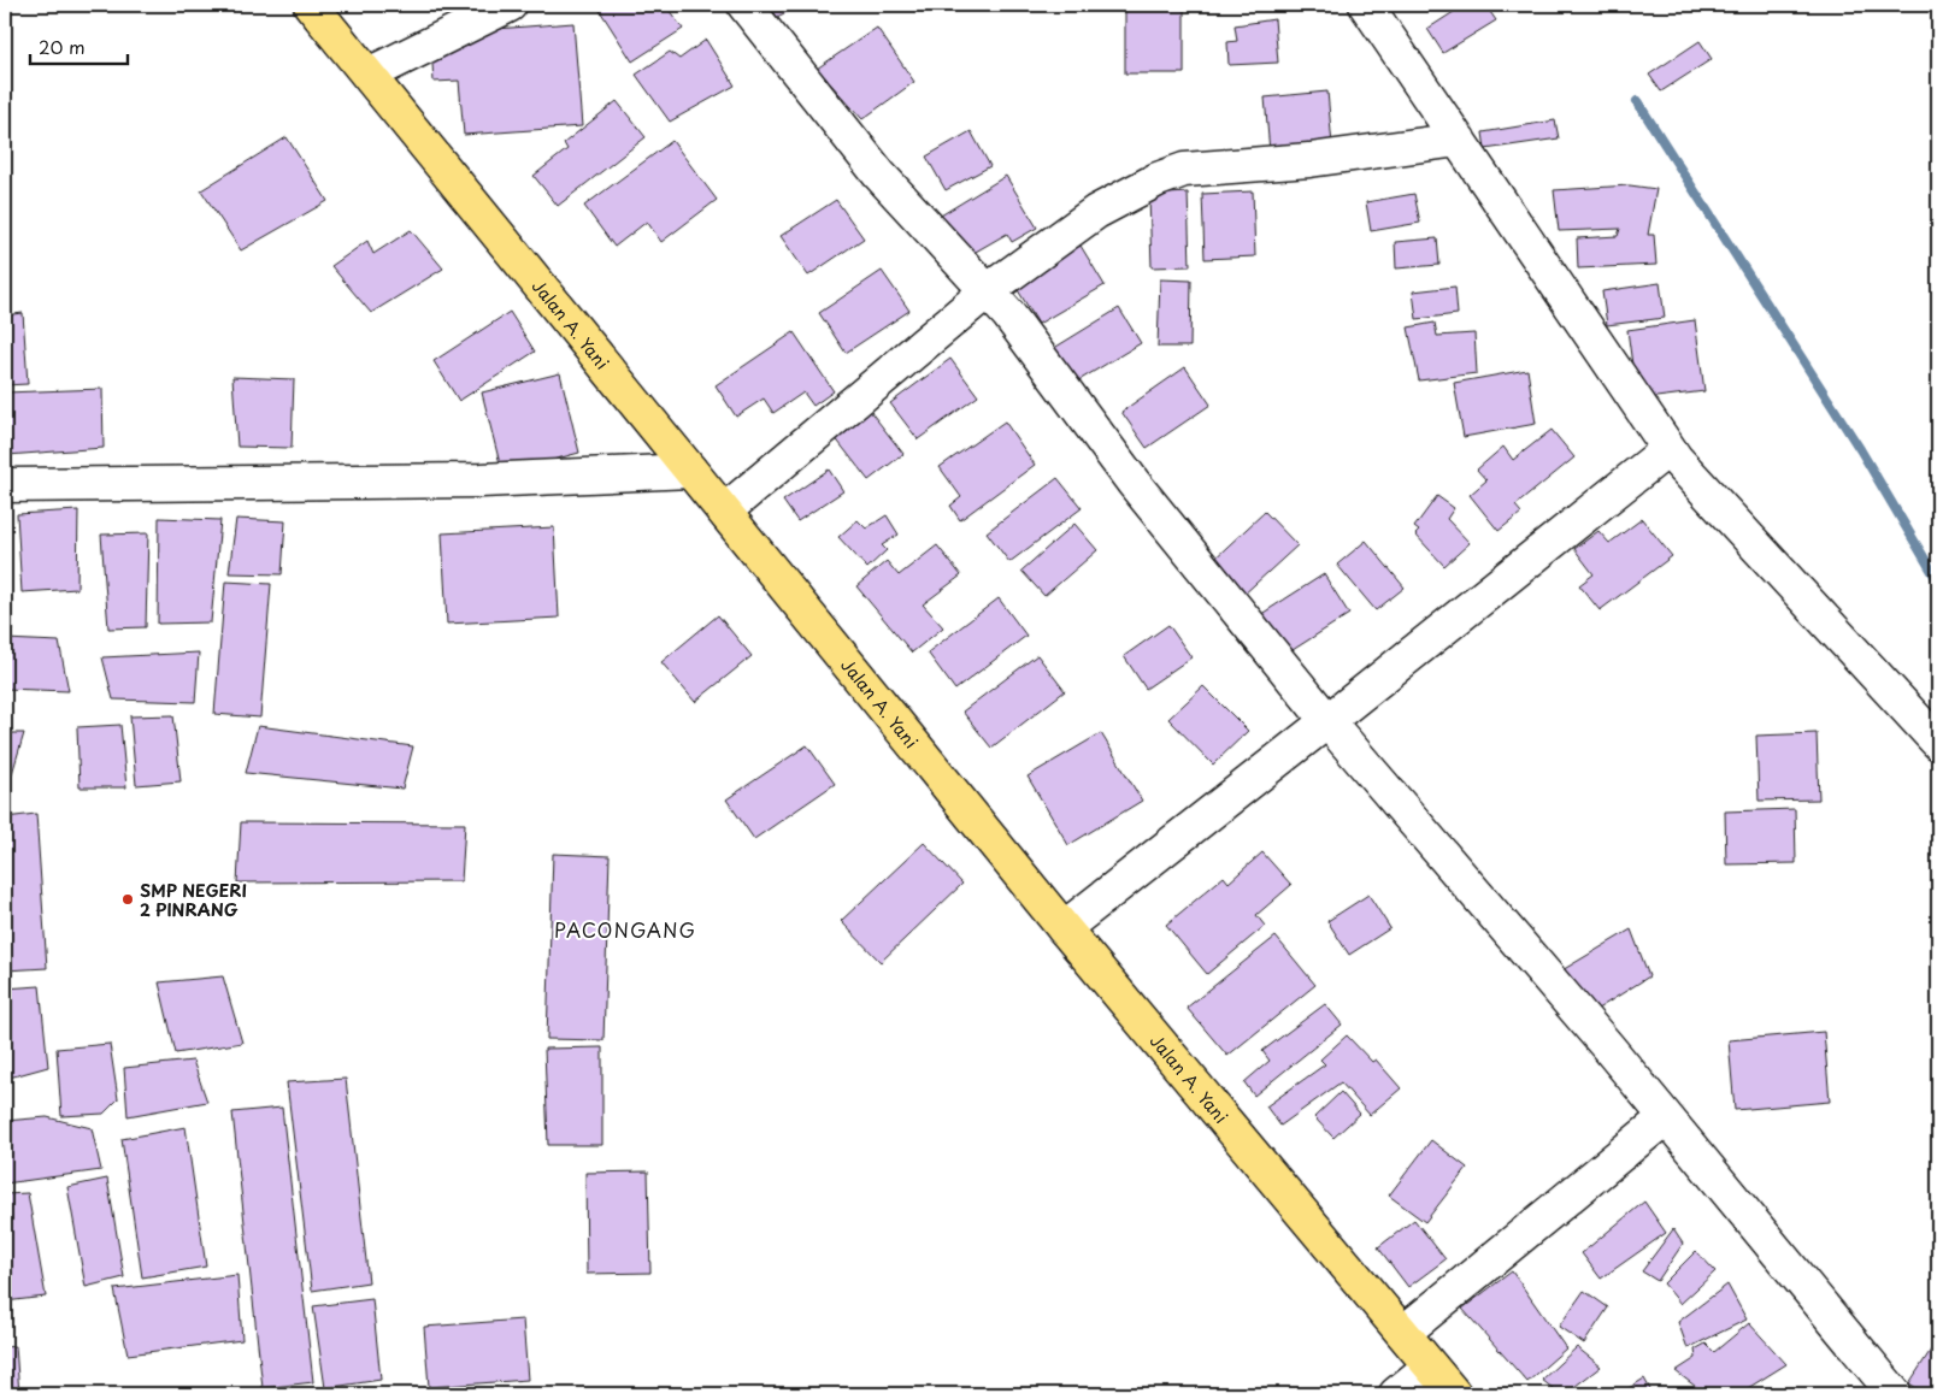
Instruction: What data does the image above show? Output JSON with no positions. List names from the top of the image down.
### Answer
{
  "streets": {
    "highway": ["Jalan A. Yani"]
  },
  "districts": ["PACONGANG"],
  "places": ["SMP NEGERI 2 PINRANG"],
  "scale_bar": "20 m"
}
